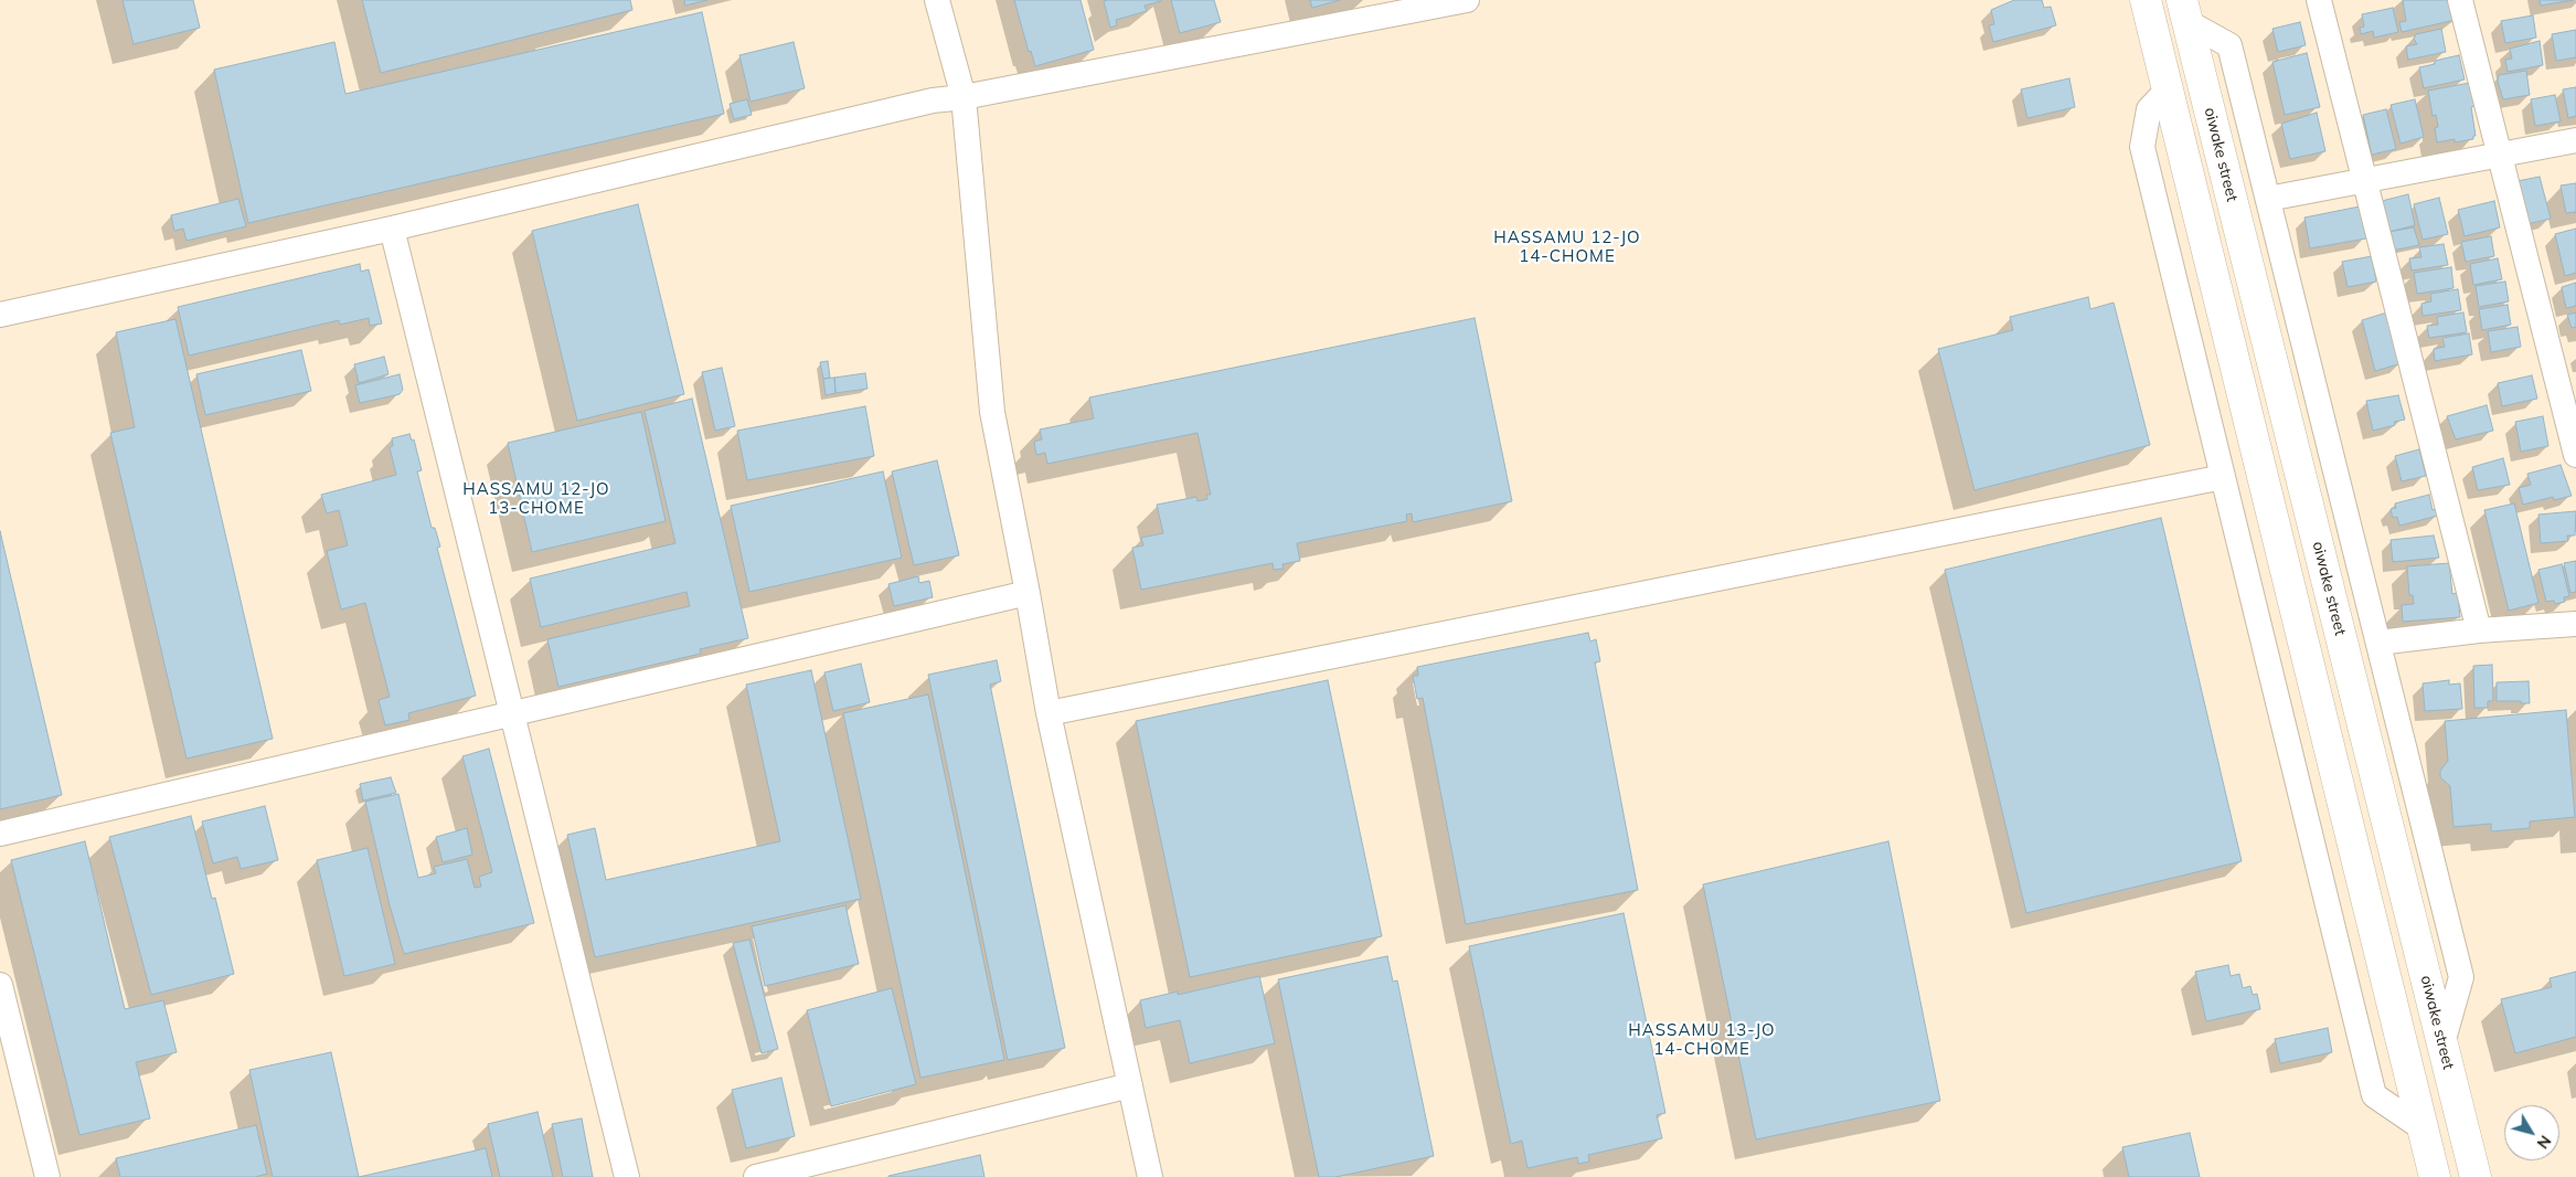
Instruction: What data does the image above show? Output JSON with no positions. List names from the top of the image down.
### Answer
{
  "streets": {
    "main road": ["oiwake street"]
  },
  "districts": ["HASSAMU 12-JO 14-CHOME", "HASSAMU 12-JO 13-CHOME", "HASSAMU 13-JO 14-CHOME"],
  "north": "bottom right"
}
